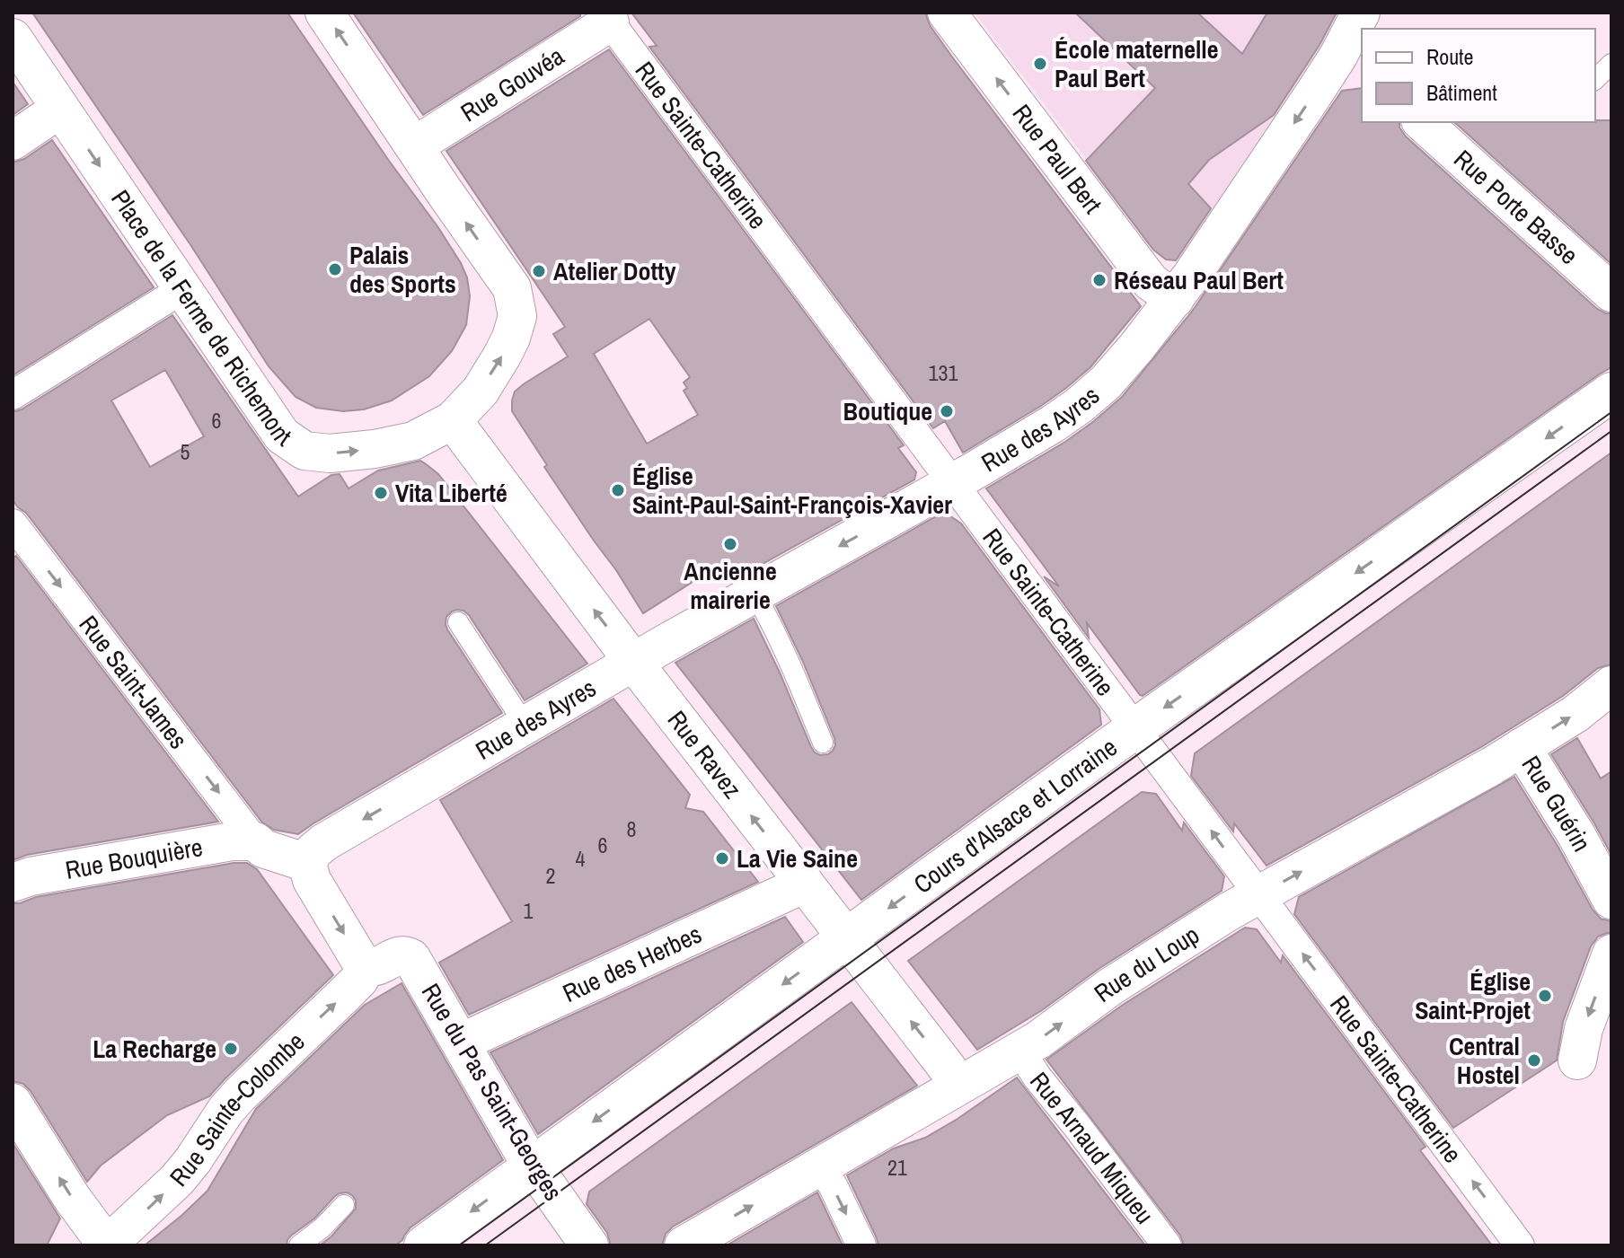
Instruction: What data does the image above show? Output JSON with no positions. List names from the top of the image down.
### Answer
{
  "streets": {
    "street": [
      "Rue Gouvéa",
      "Rue Sainte-Catherine",
      "Rue Paul Bert",
      "Rue Porte Basse",
      "Place de la Ferme de Richemont",
      "Rue des Ayres",
      "Rue Saint-James",
      "Rue Ravez",
      "Rue Guérin",
      "Cours d'Alsace et Lorraine",
      "Rue Bouquière",
      "Rue des Herbes",
      "Rue du Loup",
      "Rue du Pas Saint-Georges",
      "Rue Sainte-Colombe",
      "Rue Arnaud Miqueu"
    ]
  },
  "crossings": [
    ["Rue Gouvéa", "Rue Sainte-Catherine"],
    ["Rue Gouvéa", "Place de la Ferme de Richemont"],
    ["Rue Sainte-Catherine", "Rue des Ayres"],
    ["Rue Sainte-Catherine", "Cours d'Alsace et Lorraine"],
    ["Rue Sainte-Catherine", "Rue du Loup"],
    ["Rue Paul Bert", "Rue des Ayres"],
    ["Place de la Ferme de Richemont", "Rue Ravez"],
    ["Rue des Ayres", "Rue Ravez"],
    ["Rue Saint-James", "Rue Bouquière"],
    ["Rue Ravez", "Cours d'Alsace et Lorraine"],
    ["Rue Ravez", "Rue des Herbes"],
    ["Rue Ravez", "Rue du Loup"],
    ["Rue Guérin", "Rue du Loup"],
    ["Cours d'Alsace et Lorraine", "Rue du Pas Saint-Georges"],
    ["Rue des Herbes", "Rue du Pas Saint-Georges"],
    ["Rue du Loup", "Rue Arnaud Miqueu"],
    ["Rue du Pas Saint-Georges", "Rue Sainte-Colombe"]
  ],
  "one_way": [
    "Rue Sainte-Catherine",
    "Rue Paul Bert",
    "Rue des Ayres",
    "Rue Saint-James",
    "Rue Ravez",
    "Cours d'Alsace et Lorraine",
    "Rue du Loup",
    "Rue Sainte-Colombe"
  ],
  "places": [
    "École maternelle Paul Bert",
    "Palais des Sports",
    "Atelier Dotty",
    "Réseau Paul Bert",
    "Boutique",
    "Église Saint-Paul-Saint-François-Xavier",
    "Vita Liberté",
    "Ancienne mairerie",
    "La Vie Saine",
    "Église Saint-Projet",
    "La Recharge",
    "Central Hostel"
  ],
  "house_numbers": [
    "131",
    "6",
    "5",
    "8",
    "6",
    "4",
    "2",
    "1",
    "21"
  ],
  "legend": ["Route", "Bâtiment"]
}
